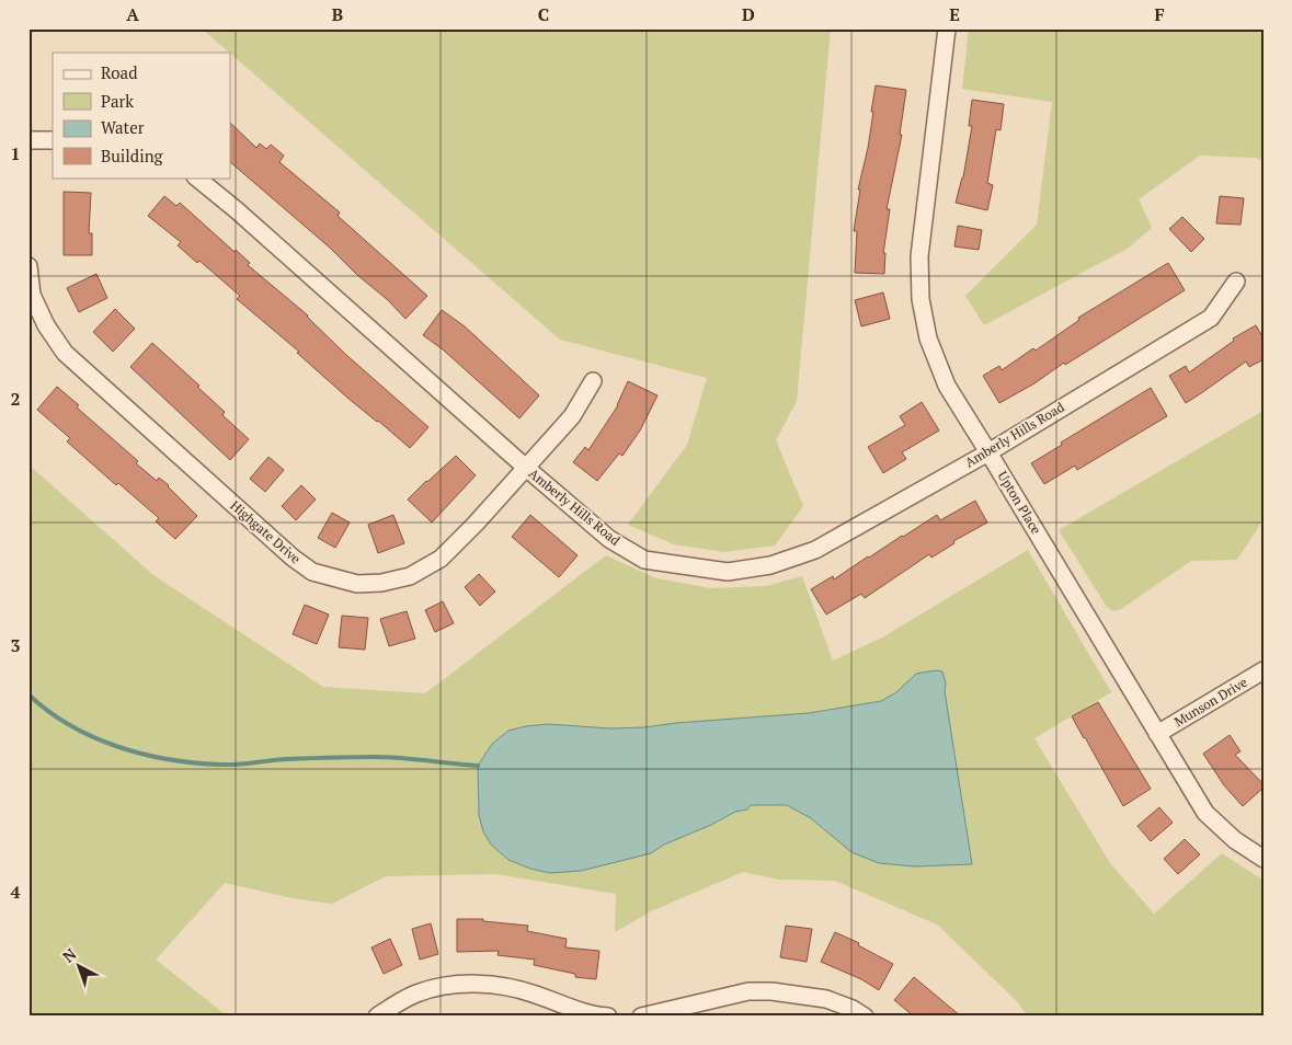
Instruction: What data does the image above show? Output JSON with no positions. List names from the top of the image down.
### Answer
{
  "streets": {
    "street": [
      "Amberly Hills Road",
      "Upton Place",
      "Highgate Drive",
      "Munson Drive"
    ]
  },
  "crossings": [
    ["Amberly Hills Road", "Upton Place"],
    ["Amberly Hills Road", "Highgate Drive"],
    ["Upton Place", "Munson Drive"]
  ],
  "legend": [
    "Road",
    "Park",
    "Water",
    "Building"
  ],
  "north": "top left",
  "grid": {
    "columns": [
      "A",
      "B",
      "C",
      "D",
      "E",
      "F"
    ],
    "rows": [
      "1",
      "2",
      "3",
      "4"
    ]
  }
}
